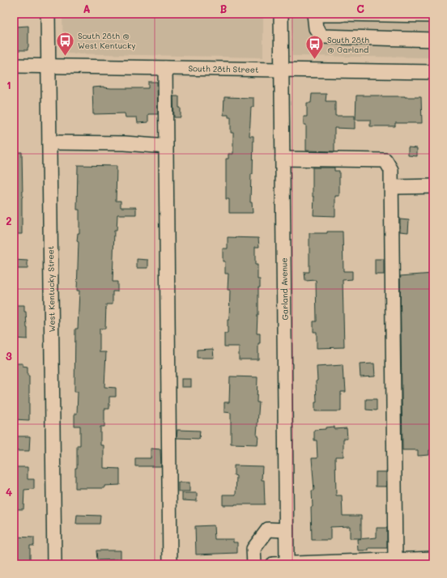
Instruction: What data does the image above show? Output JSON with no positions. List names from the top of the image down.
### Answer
{
  "streets": {
    "street": ["South 28th Street", "West Kentucky Street", "Garland Avenue"]
  },
  "crossings": [
    ["South 28th Street", "West Kentucky Street"],
    ["South 28th Street", "Garland Avenue"]
  ],
  "places": {
    "bus stop": ["South 28th @ West Kentucky", "South 28th @ Garland"]
  },
  "grid": {
    "columns": ["A", "B", "C"],
    "rows": [
      "1",
      "2",
      "3",
      "4"
    ]
  }
}
